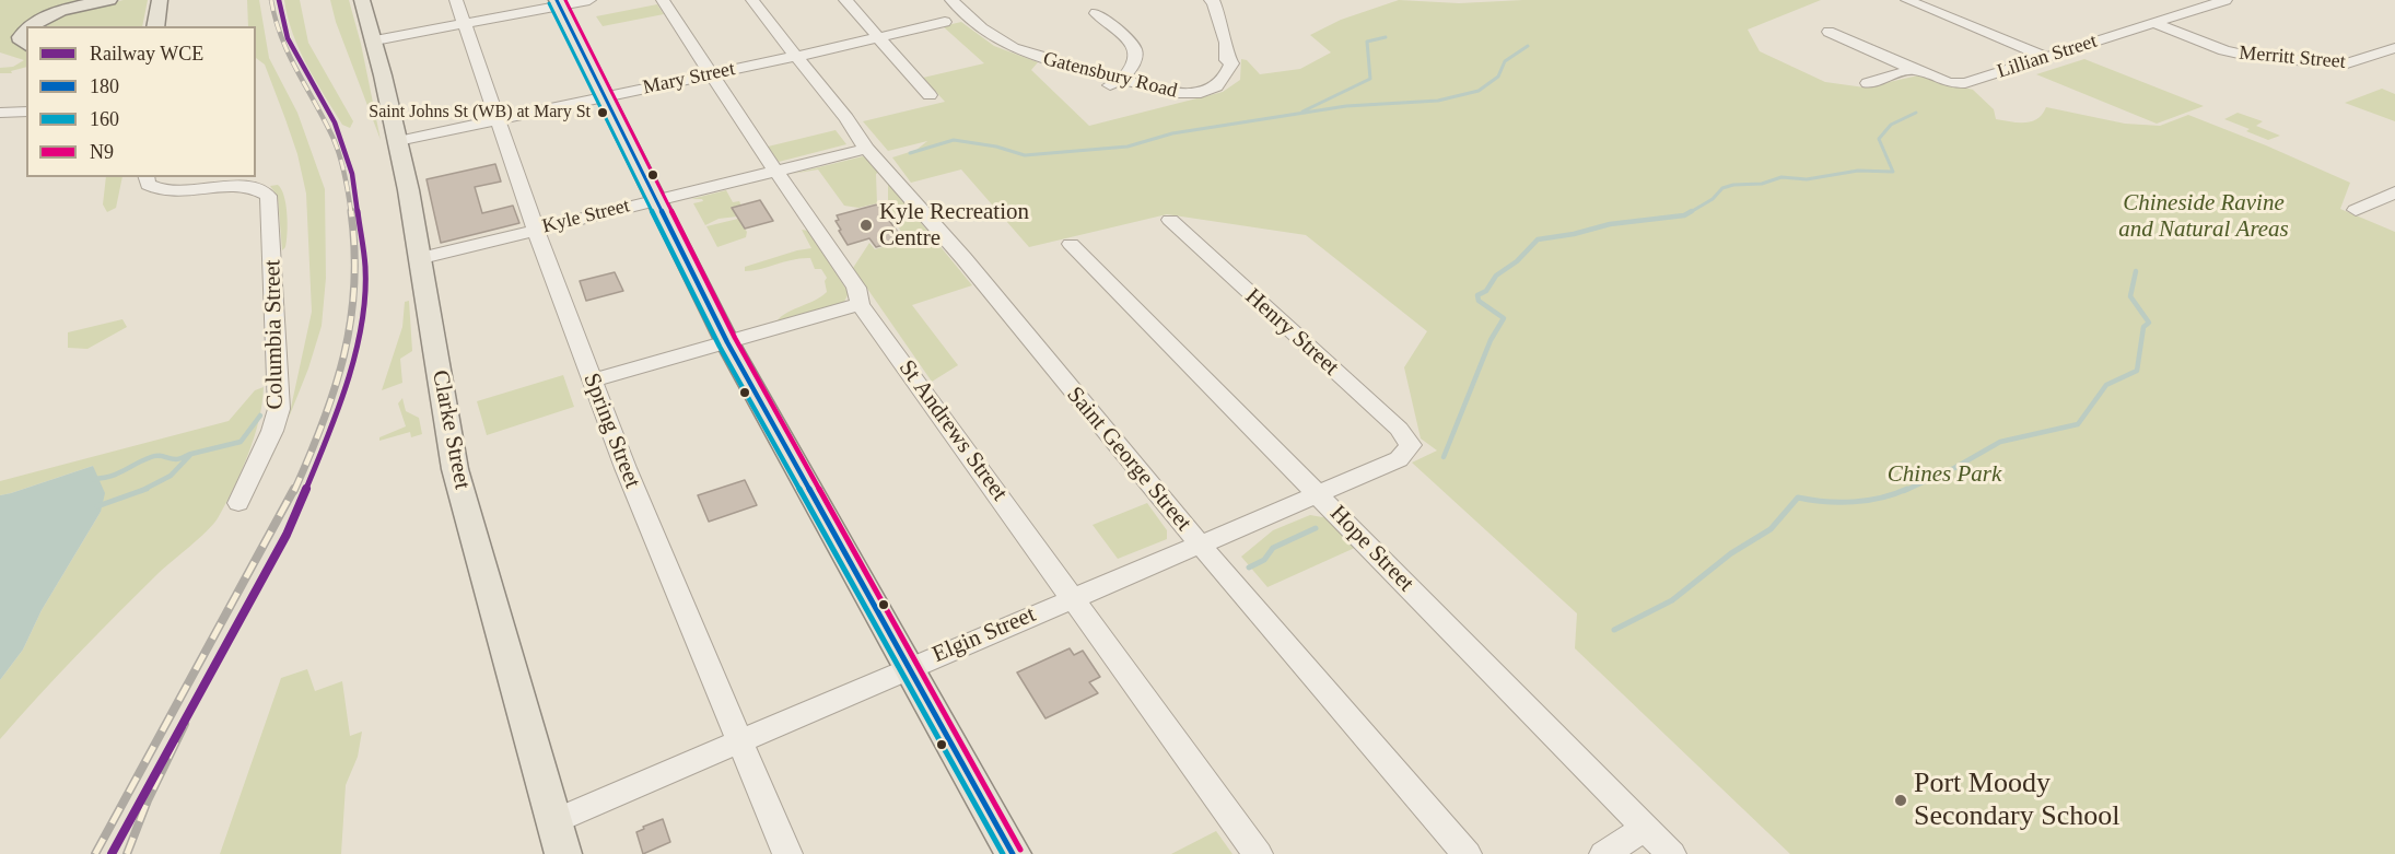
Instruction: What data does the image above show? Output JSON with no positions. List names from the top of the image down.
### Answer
{
  "streets": {
    "main road": ["Clarke Street"],
    "street": [
      "Lillian Street",
      "Merritt Street",
      "Gatensbury Road",
      "Mary Street",
      "Kyle Street",
      "Henry Street",
      "Columbia Street",
      "Spring Street",
      "St Andrews Street",
      "Saint George Street",
      "Hope Street",
      "Elgin Street"
    ]
  },
  "crossings": [
    ["Lillian Street", "Merritt Street"],
    ["Mary Street", "Clarke Street"],
    ["Mary Street", "Spring Street"],
    ["Mary Street", "St Andrews Street"],
    ["Mary Street", "Saint George Street"],
    ["Kyle Street", "Clarke Street"],
    ["Kyle Street", "Spring Street"],
    ["Kyle Street", "St Andrews Street"],
    ["Kyle Street", "Saint George Street"],
    ["Henry Street", "Elgin Street"],
    ["Clarke Street", "Elgin Street"],
    ["Spring Street", "Elgin Street"],
    ["St Andrews Street", "Elgin Street"],
    ["Saint George Street", "Elgin Street"],
    ["Hope Street", "Elgin Street"]
  ],
  "parks": ["Chineside Ravine and Natural Areas", "Chines Park"],
  "places": ["Saint Johns St (WB) at Mary St", "Kyle Recreation Centre", "Port Moody Secondary School"],
  "lines": [
    "rail line WCE",
    "transit line 180",
    "transit line N9",
    "transit line 160"
  ],
  "legend": [
    "Railway WCE",
    "180",
    "160",
    "N9"
  ]
}
